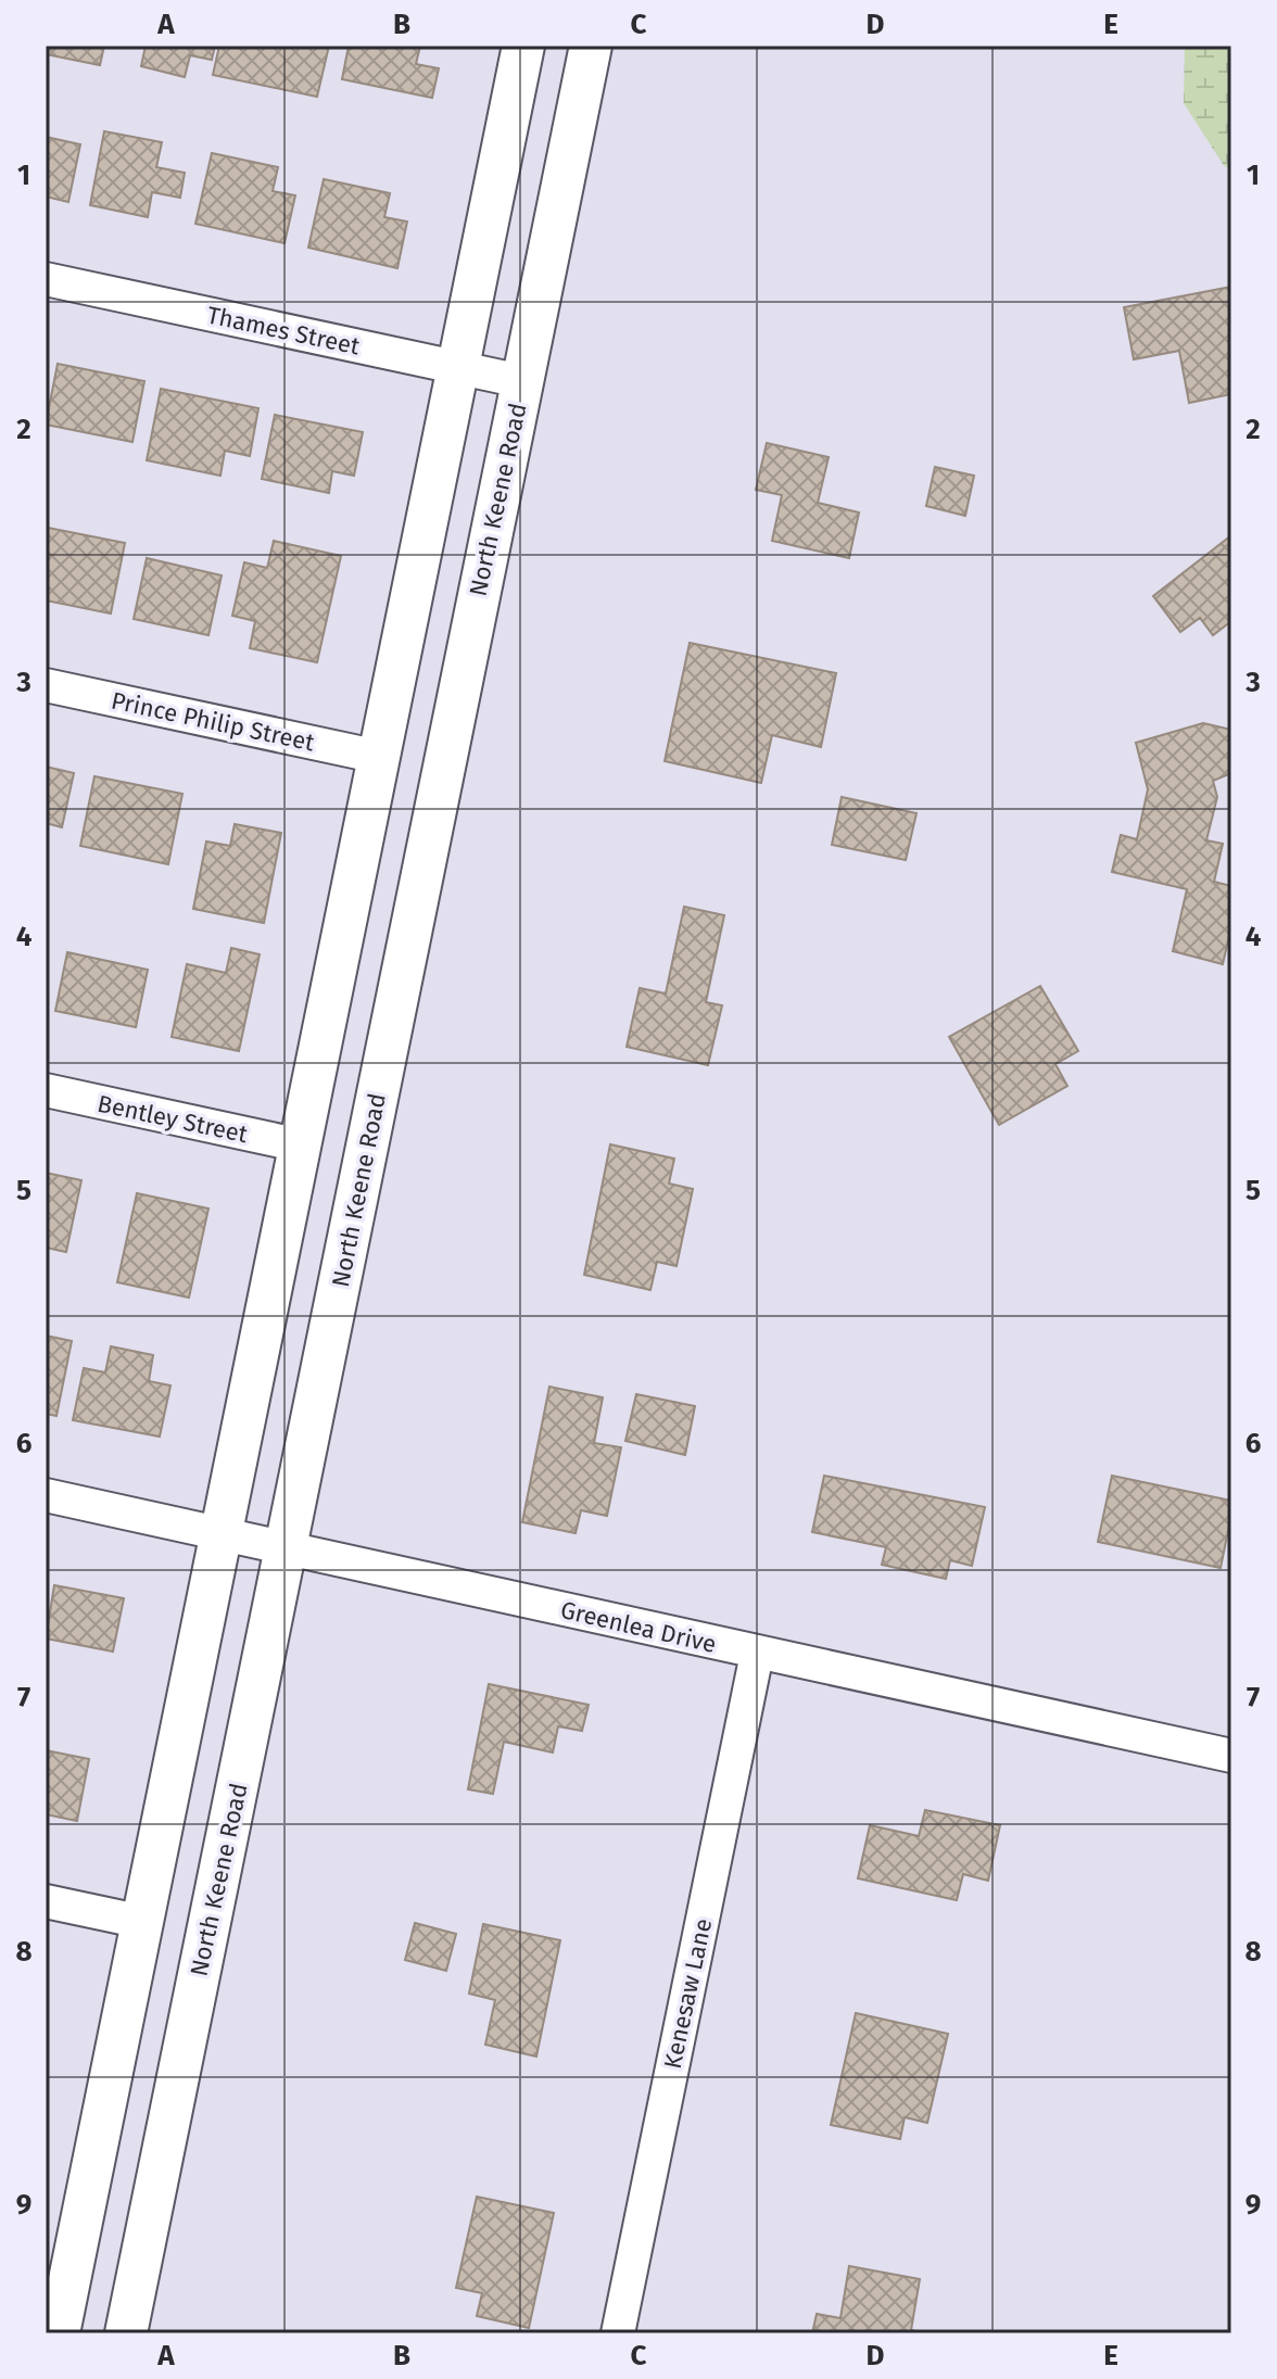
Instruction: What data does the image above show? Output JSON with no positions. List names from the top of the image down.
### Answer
{
  "streets": {
    "main road": ["North Keene Road"],
    "street": [
      "Thames Street",
      "Prince Philip Street",
      "Bentley Street",
      "Greenlea Drive",
      "Kenesaw Lane"
    ]
  },
  "crossings": [
    ["Thames Street", "North Keene Road"],
    ["North Keene Road", "Greenlea Drive"],
    ["Greenlea Drive", "Kenesaw Lane"]
  ],
  "grid": {
    "columns": [
      "A",
      "B",
      "C",
      "D",
      "E"
    ],
    "rows": [
      "1",
      "2",
      "3",
      "4",
      "5",
      "6",
      "7",
      "8",
      "9"
    ]
  }
}
